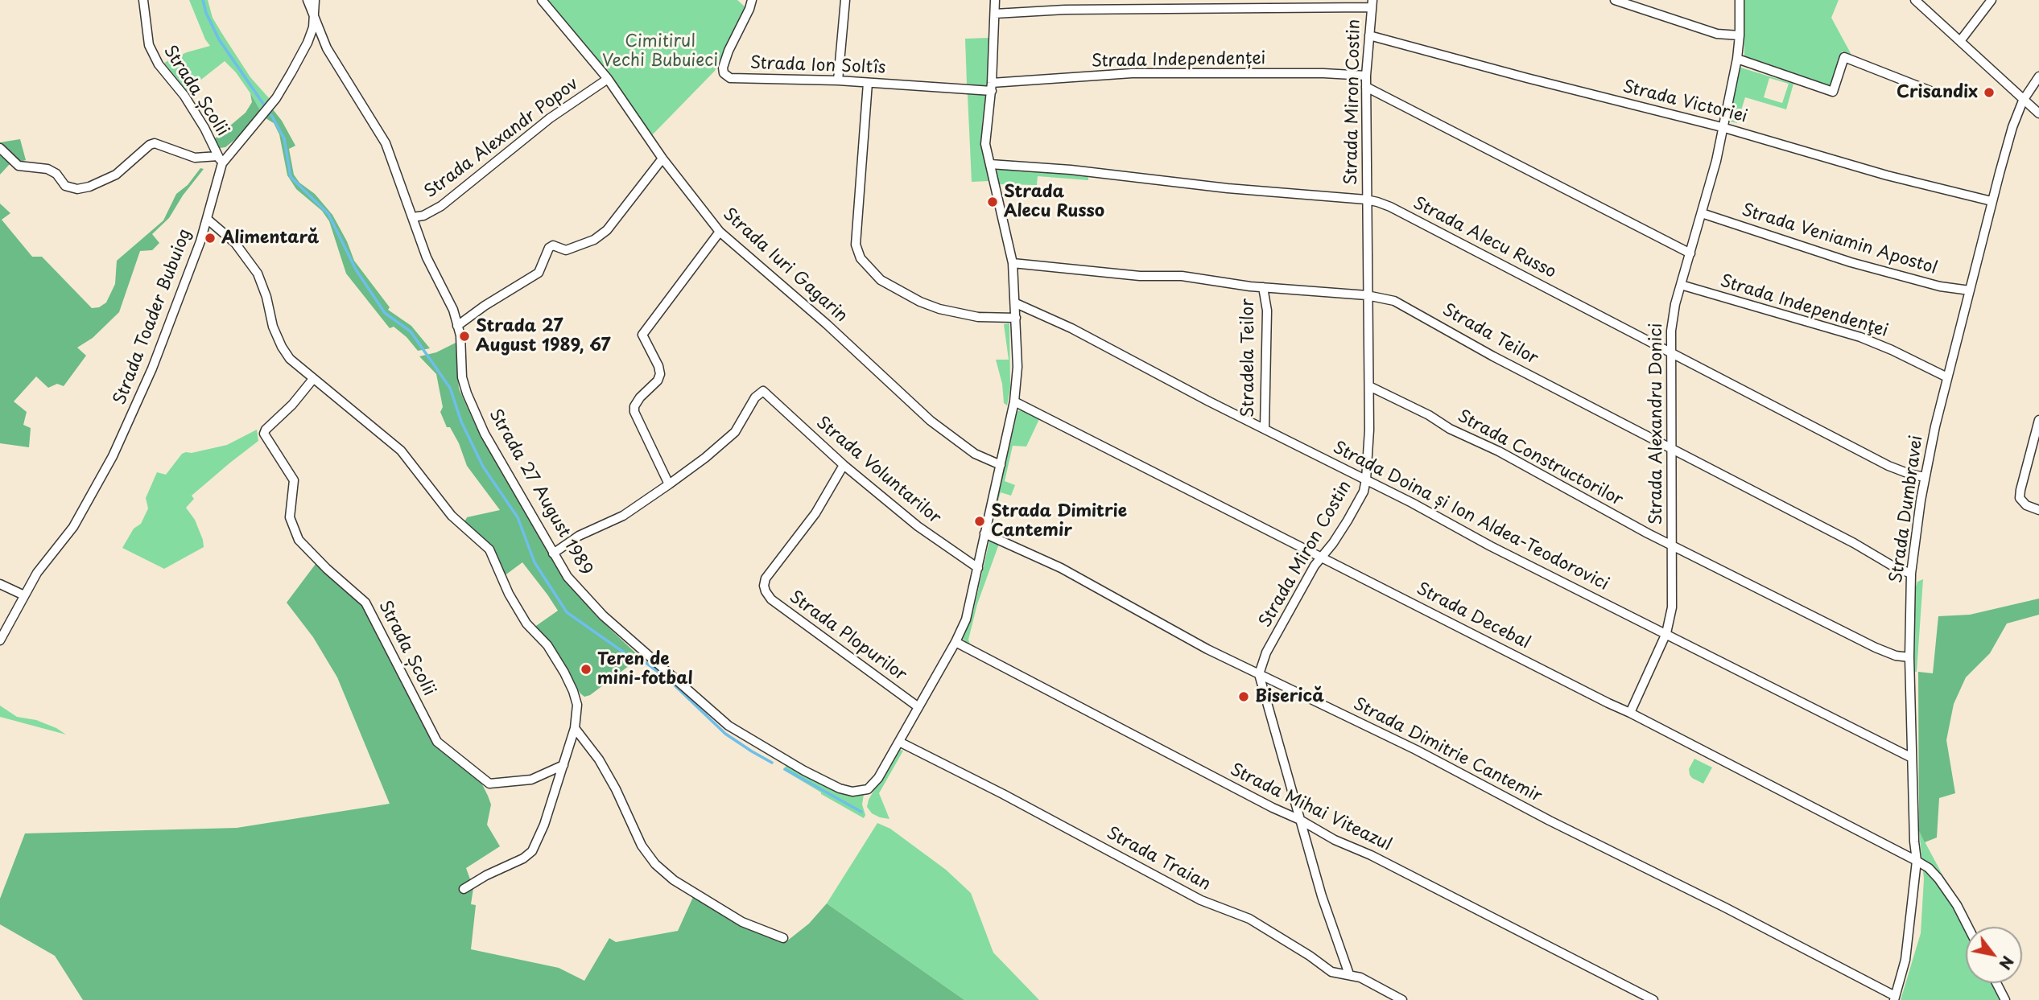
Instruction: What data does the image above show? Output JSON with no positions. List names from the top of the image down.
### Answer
{
  "streets": {
    "street": [
      "Strada Independenței",
      "Strada Ion Soltîs",
      "Strada Școlii",
      "Strada Miron Costin",
      "Strada Victoriei",
      "Strada Alexandr Popov",
      "Strada Alecu Russo",
      "Strada Veniamin Apostol",
      "Strada Iuri Gagarin",
      "Strada Independenţei",
      "Strada Toader Bubuiog",
      "Strada Teilor",
      "Stradela Teilor",
      "Strada Alexandru Donici",
      "Strada Constructorilor",
      "Strada Voluntarilor",
      "Strada 27 August 1989",
      "Strada Dumbravei",
      "Strada Doina și Ion Aldea-Teodorovici",
      "Strada Decebal",
      "Strada Plopurilor",
      "Strada Dimitrie Cantemir",
      "Strada Mihai Viteazul",
      "Strada Traian"
    ]
  },
  "crossings": [
    ["Strada Independenței", "Strada Ion Soltîs"],
    ["Strada Independenței", "Strada Miron Costin"],
    ["Strada Școlii", "Strada Toader Bubuiog"],
    ["Strada Miron Costin", "Strada Victoriei"],
    ["Strada Miron Costin", "Strada Alecu Russo"],
    ["Strada Miron Costin", "Strada Teilor"],
    ["Strada Miron Costin", "Strada Constructorilor"],
    ["Strada Miron Costin", "Strada Doina și Ion Aldea-Teodorovici"],
    ["Strada Miron Costin", "Strada Decebal"],
    ["Strada Miron Costin", "Strada Dimitrie Cantemir"],
    ["Strada Victoriei", "Strada Alexandru Donici"],
    ["Strada Victoriei", "Strada Dumbravei"],
    ["Strada Alexandr Popov", "Strada Iuri Gagarin"],
    ["Strada Alexandr Popov", "Strada 27 August 1989"],
    ["Strada Alecu Russo", "Strada Alexandru Donici"],
    ["Strada Alecu Russo", "Strada Dumbravei"],
    ["Strada Veniamin Apostol", "Strada Alexandru Donici"],
    ["Strada Veniamin Apostol", "Strada Dumbravei"],
    ["Strada Independenţei", "Strada Alexandru Donici"],
    ["Strada Independenţei", "Strada Dumbravei"],
    ["Strada Toader Bubuiog", "Strada 27 August 1989"],
    ["Strada Teilor", "Stradela Teilor"],
    ["Strada Teilor", "Strada Alexandru Donici"],
    ["Strada Teilor", "Strada Dumbravei"],
    ["Stradela Teilor", "Strada Doina și Ion Aldea-Teodorovici"],
    ["Strada Alexandru Donici", "Strada Constructorilor"],
    ["Strada Alexandru Donici", "Strada Doina și Ion Aldea-Teodorovici"],
    ["Strada Alexandru Donici", "Strada Decebal"],
    ["Strada Constructorilor", "Strada Dumbravei"],
    ["Strada Voluntarilor", "Strada Plopurilor"],
    ["Strada 27 August 1989", "Strada Traian"],
    ["Strada Dumbravei", "Strada Doina și Ion Aldea-Teodorovici"],
    ["Strada Dumbravei", "Strada Decebal"],
    ["Strada Dumbravei", "Strada Dimitrie Cantemir"]
  ],
  "parks": ["Cimitirul Vechi Bubuieci"],
  "places": [
    "Crisandix",
    "Strada Alecu Russo",
    "Alimentară",
    "Strada 27 August 1989, 67",
    "Strada Dimitrie Cantemir",
    "Teren de mini-fotbal",
    "Biserică"
  ],
  "north": "bottom right"
}
